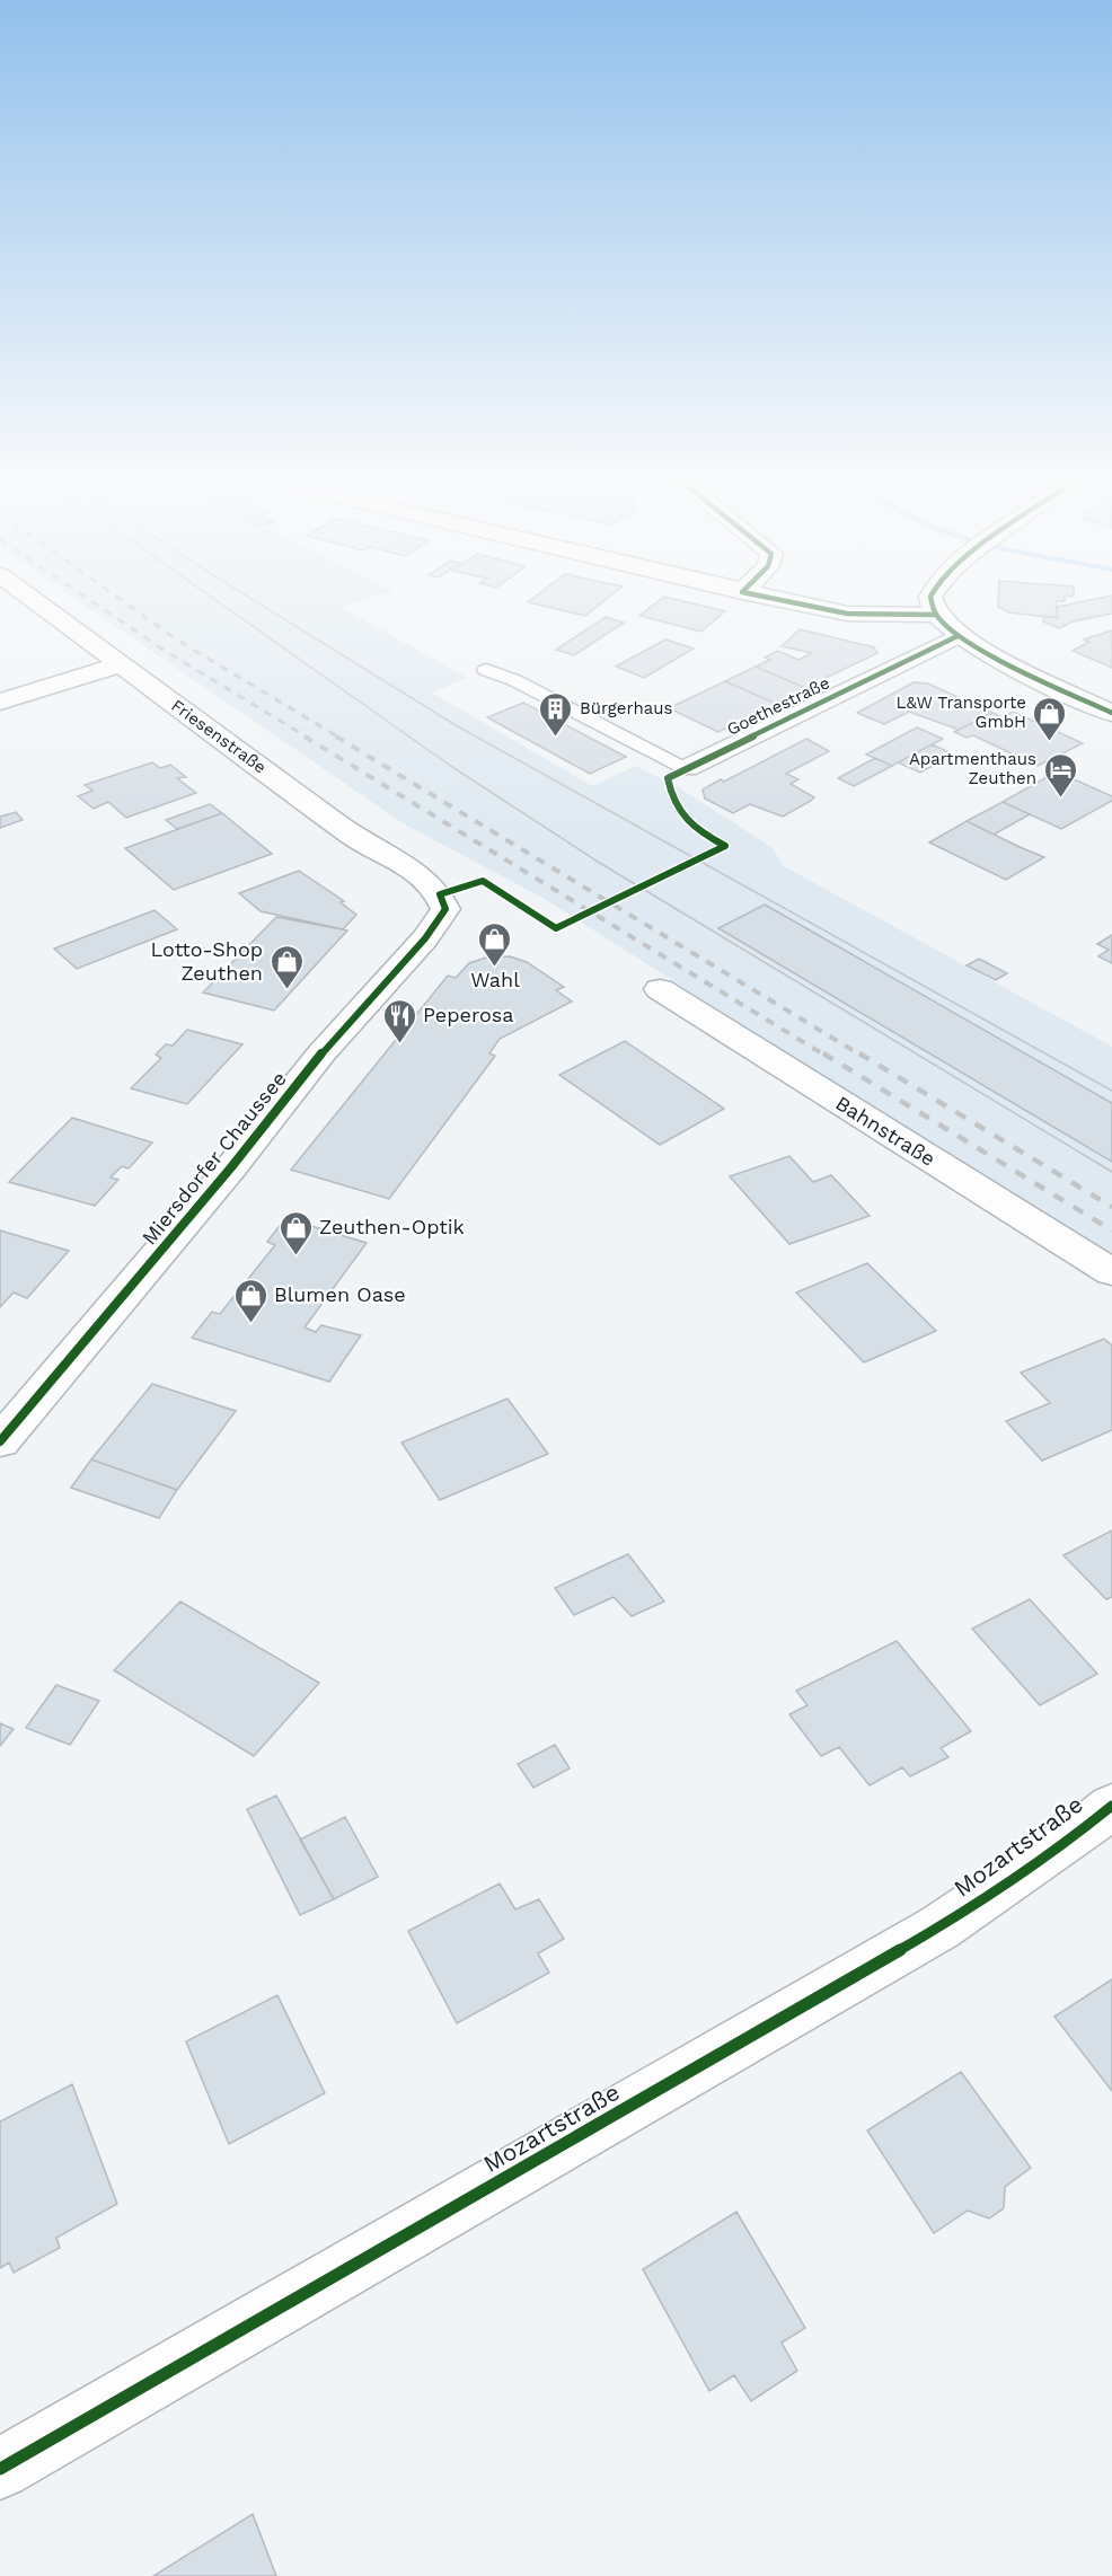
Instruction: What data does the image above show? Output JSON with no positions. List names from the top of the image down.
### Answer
{
  "streets": {
    "street": [
      "Goethestraße",
      "Friesenstraße",
      "Bahnstraße",
      "Miersdorfer Chaussee",
      "Mozartstraße"
    ]
  },
  "crossings": [
    ["Friesenstraße", "Miersdorfer Chaussee"]
  ],
  "places": {
    "building": ["Bürgerhaus"],
    "shop": [
      "L&W Transporte GmbH",
      "Wahl",
      "Lotto-Shop Zeuthen",
      "Zeuthen-Optik",
      "Blumen Oase"
    ],
    "hotel": ["Apartmenthaus Zeuthen"],
    "restaurant": ["Peperosa"]
  }
}
